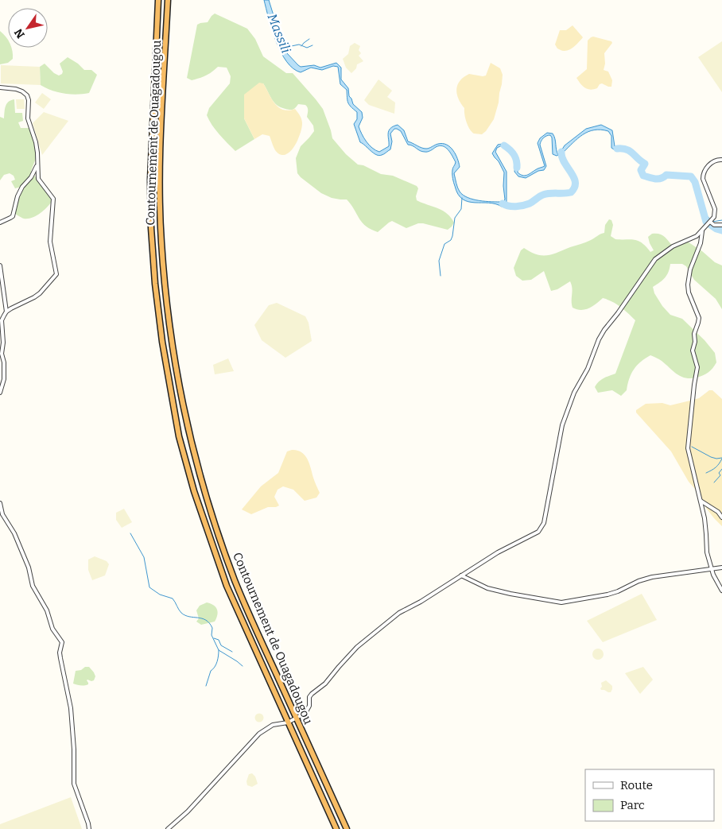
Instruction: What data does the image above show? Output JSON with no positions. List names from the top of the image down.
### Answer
{
  "streets": {
    "highway": ["Contournement de Ouagadougou"]
  },
  "water": ["Massili"],
  "legend": ["Route", "Parc"],
  "north": "bottom left"
}
